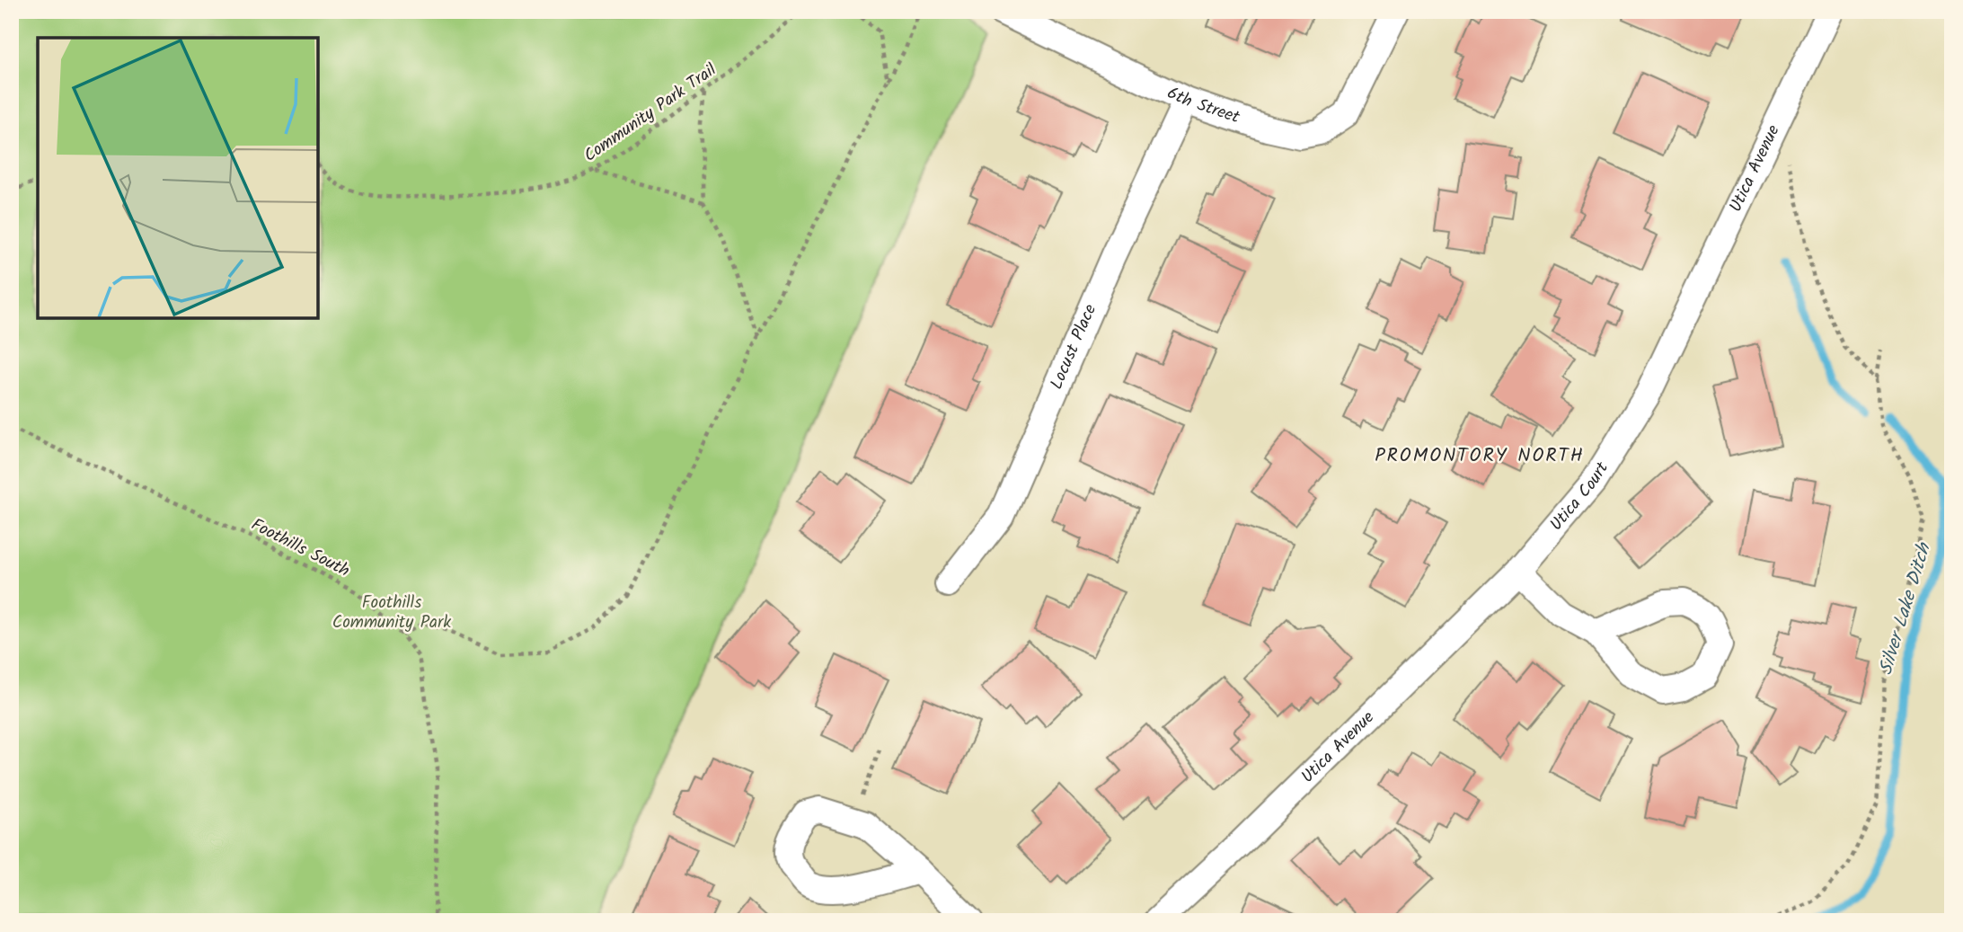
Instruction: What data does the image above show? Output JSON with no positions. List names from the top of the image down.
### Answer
{
  "streets": {
    "street": [
      "6th Street",
      "Utica Avenue",
      "Locust Place",
      "Utica Court"
    ],
    "path": ["Community Park Trail", "Foothills South"]
  },
  "crossings": [
    ["6th Street", "Locust Place"],
    ["Utica Avenue", "Utica Court"]
  ],
  "districts": ["PROMONTORY NORTH"],
  "water": ["Silver Lake Ditch"],
  "parks": ["Foothills Community Park"]
}
